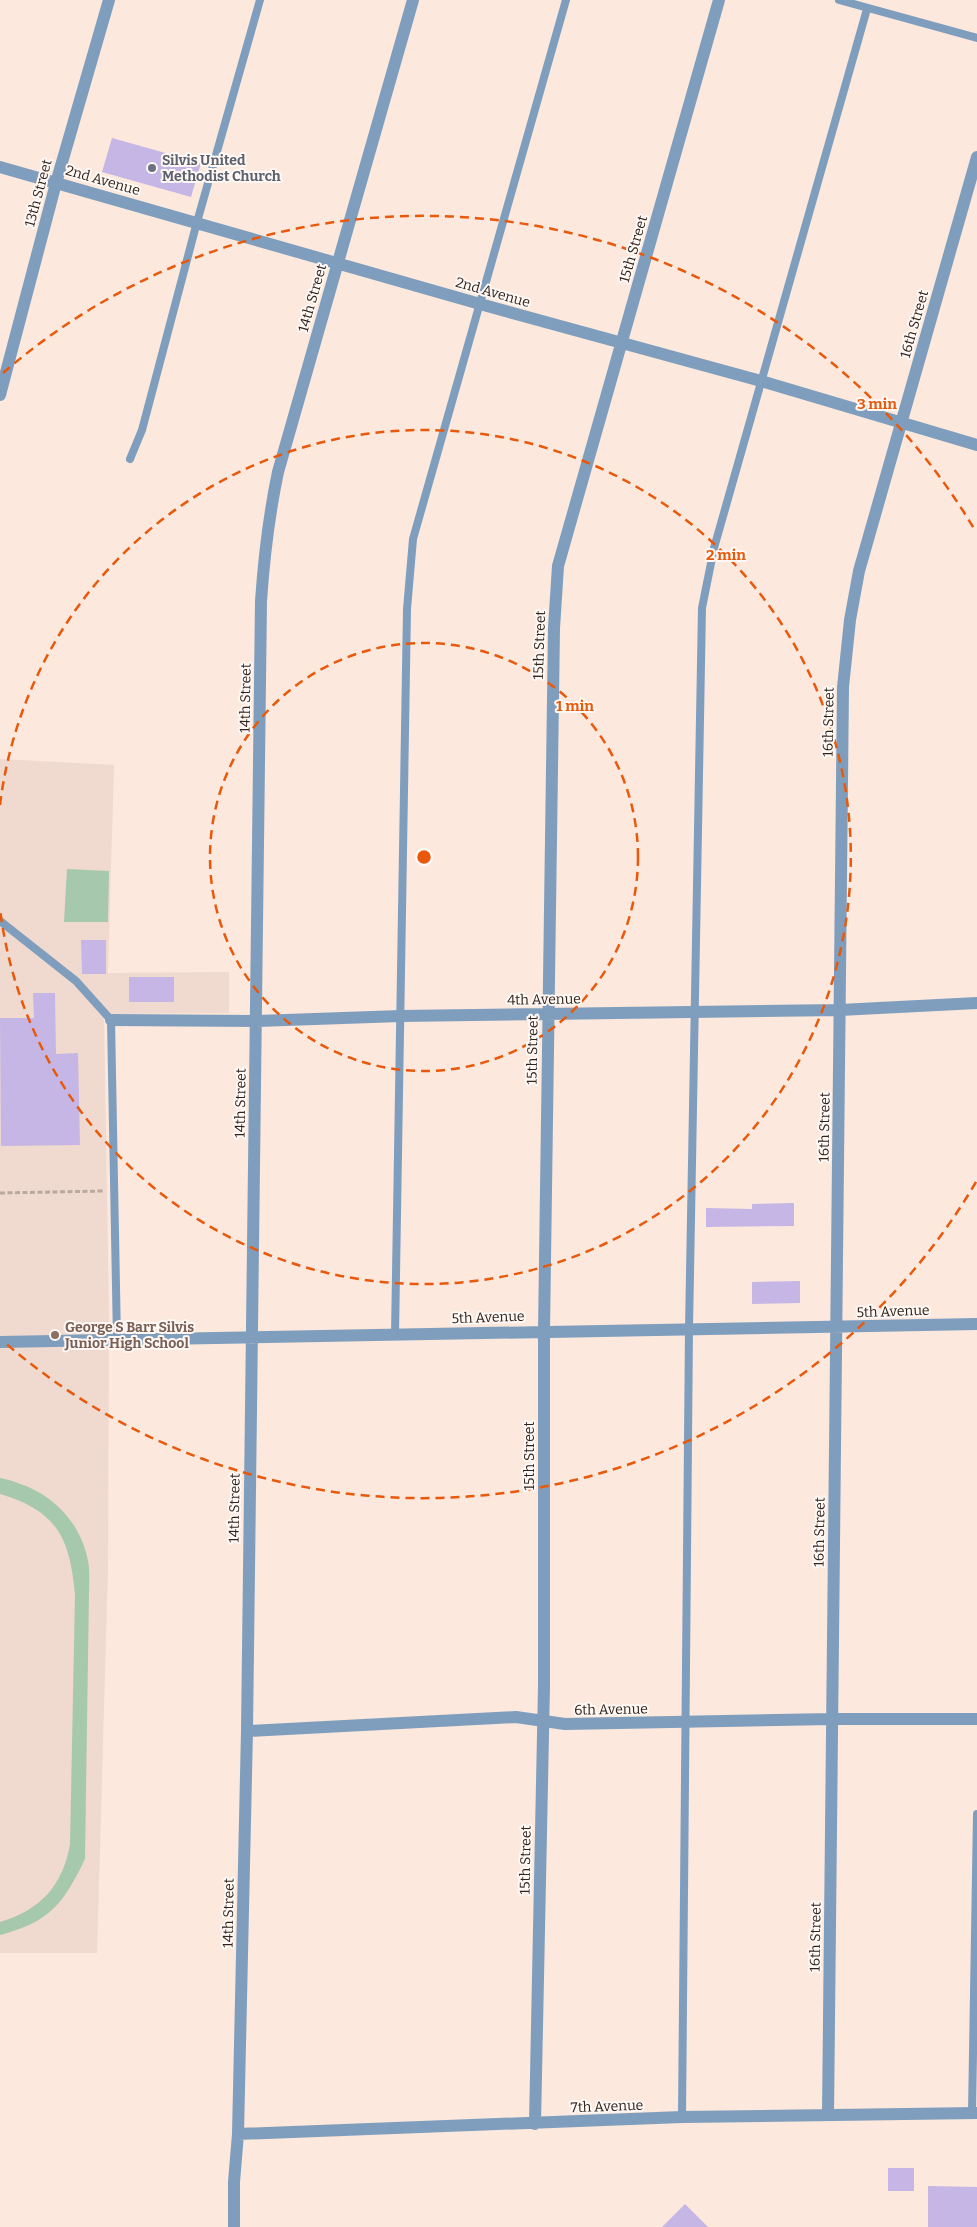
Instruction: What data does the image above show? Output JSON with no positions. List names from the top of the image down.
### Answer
{
  "streets": {
    "street": [
      "2nd Avenue",
      "13th Street",
      "15th Street",
      "14th Street",
      "16th Street",
      "4th Avenue",
      "5th Avenue",
      "6th Avenue",
      "7th Avenue"
    ]
  },
  "crossings": [
    ["2nd Avenue", "13th Street"],
    ["2nd Avenue", "15th Street"],
    ["2nd Avenue", "14th Street"],
    ["2nd Avenue", "16th Street"],
    ["15th Street", "4th Avenue"],
    ["15th Street", "5th Avenue"],
    ["15th Street", "6th Avenue"],
    ["15th Street", "7th Avenue"],
    ["14th Street", "4th Avenue"],
    ["14th Street", "5th Avenue"],
    ["14th Street", "6th Avenue"],
    ["14th Street", "7th Avenue"],
    ["16th Street", "4th Avenue"],
    ["16th Street", "5th Avenue"],
    ["16th Street", "6th Avenue"],
    ["16th Street", "7th Avenue"]
  ],
  "places": ["Silvis United Methodist Church", "George S Barr Silvis Junior High School"],
  "rings": ["3 min", "2 min", "1 min"]
}
